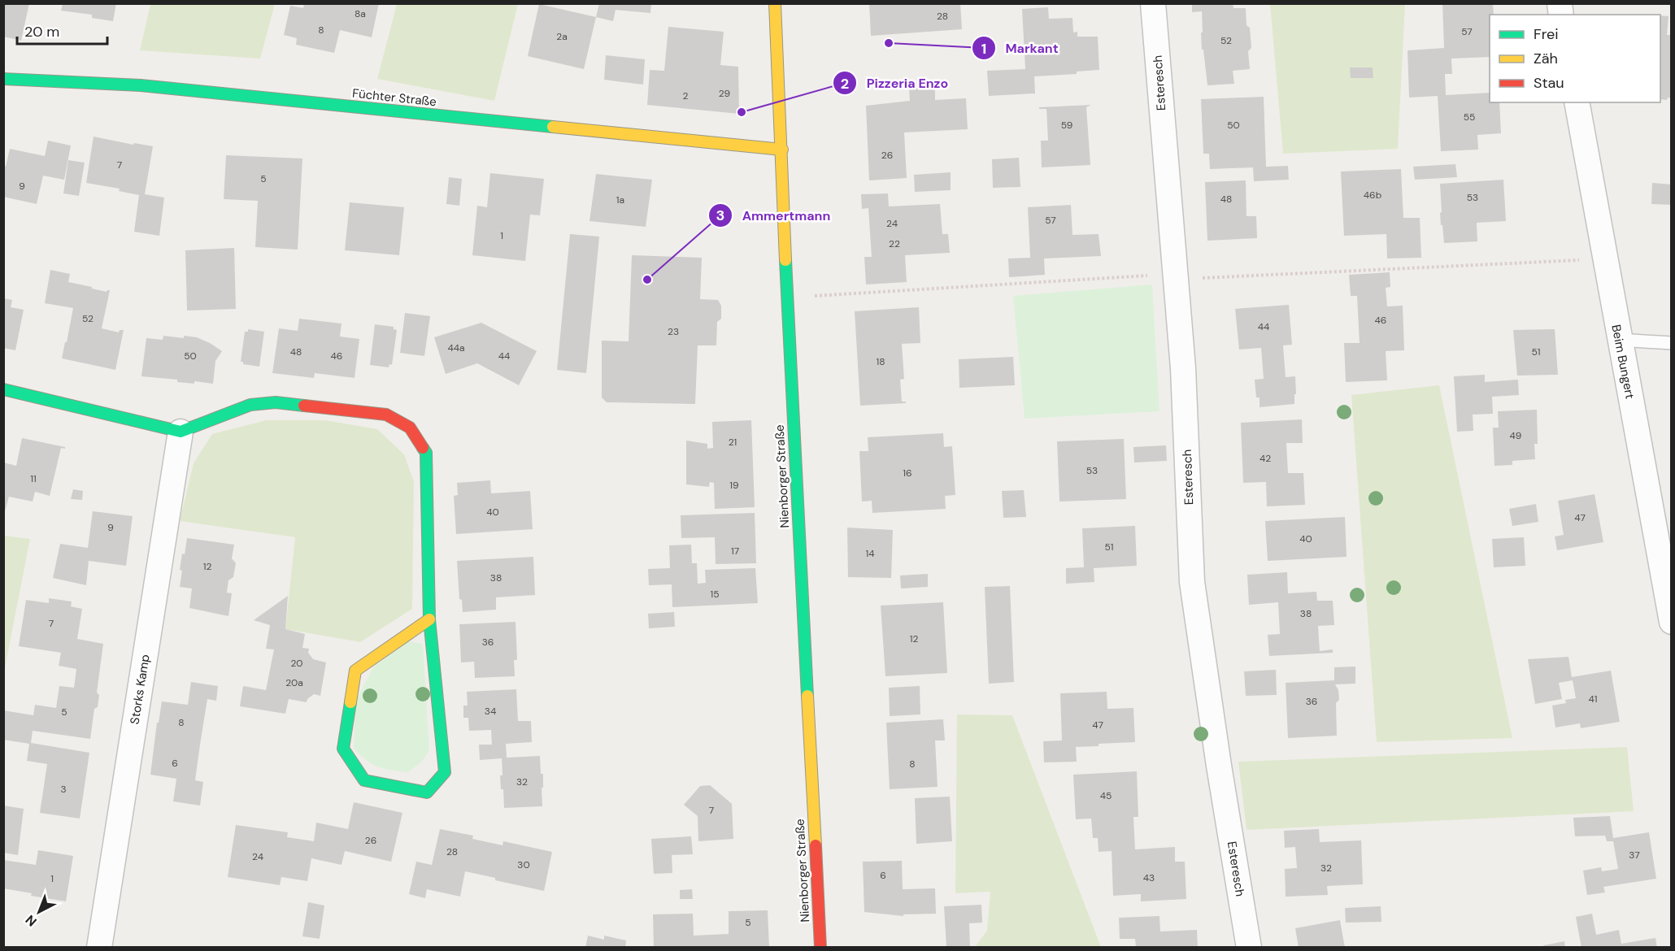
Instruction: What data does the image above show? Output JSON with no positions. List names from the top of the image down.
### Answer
{
  "streets": {
    "street": [
      "Esteresch",
      "Füchter Straße",
      "Beim Bungert",
      "Nienborger Straße",
      "Storks Kamp"
    ]
  },
  "crossings": [
    ["Füchter Straße", "Nienborger Straße"]
  ],
  "places": ["Markant", "Pizzeria Enzo", "Ammertmann"],
  "house_numbers": [
    "8a",
    "28",
    "8",
    "57",
    "2a",
    "52",
    "29",
    "2",
    "55",
    "59",
    "50",
    "26",
    "7",
    "5",
    "9",
    "46b",
    "53",
    "48",
    "1a",
    "57",
    "24",
    "1",
    "22",
    "52",
    "46",
    "44",
    "23",
    "44a",
    "48",
    "51",
    "50",
    "46",
    "44",
    "18",
    "49",
    "21",
    "42",
    "53",
    "16",
    "11",
    "19",
    "40",
    "47",
    "9",
    "40",
    "51",
    "17",
    "14",
    "12",
    "38",
    "15",
    "38",
    "7",
    "12",
    "36",
    "20",
    "20a",
    "41",
    "36",
    "34",
    "5",
    "8",
    "47",
    "6",
    "8",
    "32",
    "3",
    "45",
    "7",
    "26",
    "28",
    "37",
    "24",
    "30",
    "32",
    "6",
    "43",
    "1",
    "5"
  ],
  "legend": ["Frei", "Zäh", "Stau"],
  "scale_bar": "20 m",
  "north": "bottom left"
}
